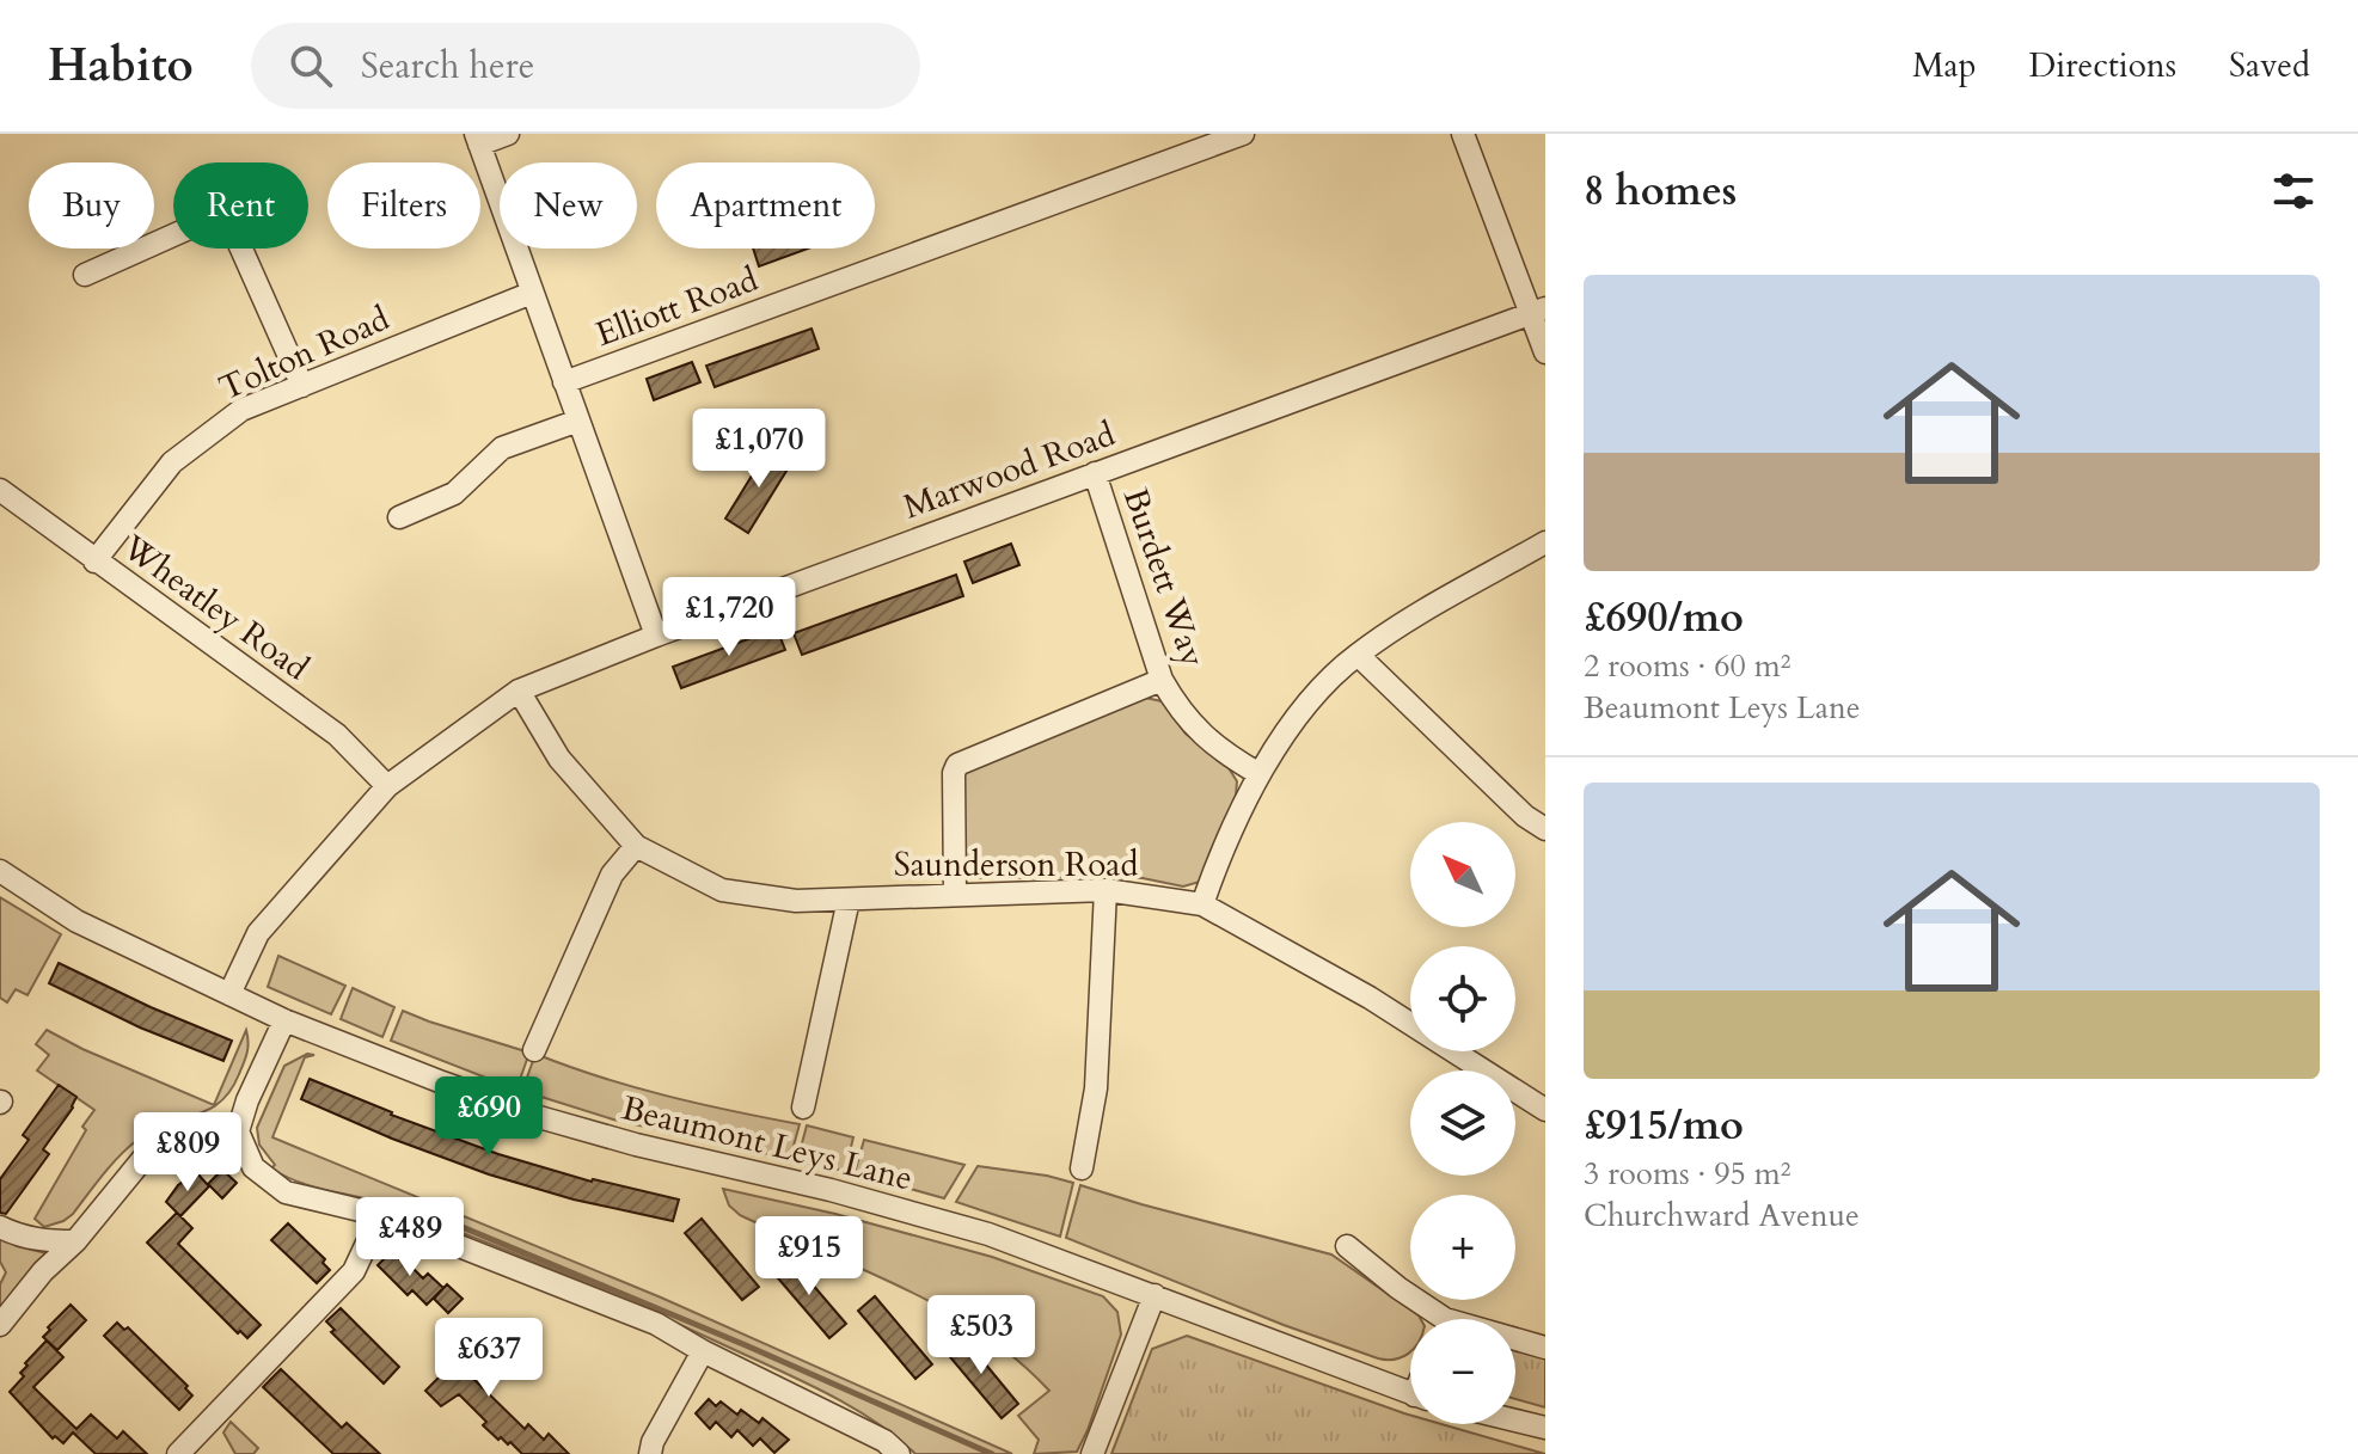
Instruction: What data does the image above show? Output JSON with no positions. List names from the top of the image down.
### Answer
{
  "streets": {
    "street": [
      "Elliott Road",
      "Tolton Road",
      "Marwood Road",
      "Burdett Way",
      "Wheatley Road",
      "Saunderson Road",
      "Beaumont Leys Lane"
    ]
  },
  "crossings": [
    ["Tolton Road", "Wheatley Road"],
    ["Marwood Road", "Burdett Way"],
    ["Marwood Road", "Wheatley Road"],
    ["Marwood Road", "Saunderson Road"],
    ["Marwood Road", "Beaumont Leys Lane"]
  ],
  "north": "top left",
  "page": {
    "header": "Habito",
    "search": "Search here",
    "nav": ["Map", "Directions", "Saved"],
    "heading": "8 homes",
    "chip": [
      "Buy",
      "Rent",
      "Filters",
      "New",
      "Apartment"
    ],
    "list": [
      {
        "name": "£690/mo",
        "note": "2 rooms · 60 m² · Beaumont Leys Lane"
      },
      {
        "name": "£915/mo",
        "note": "3 rooms · 95 m² · Churchward Avenue"
      }
    ],
    "price": [
      "£1,070",
      "£1,720",
      "£690",
      "£809",
      "£489",
      "£915",
      "£503",
      "£637"
    ],
    "map_buttons": ["+", "−"]
  }
}
